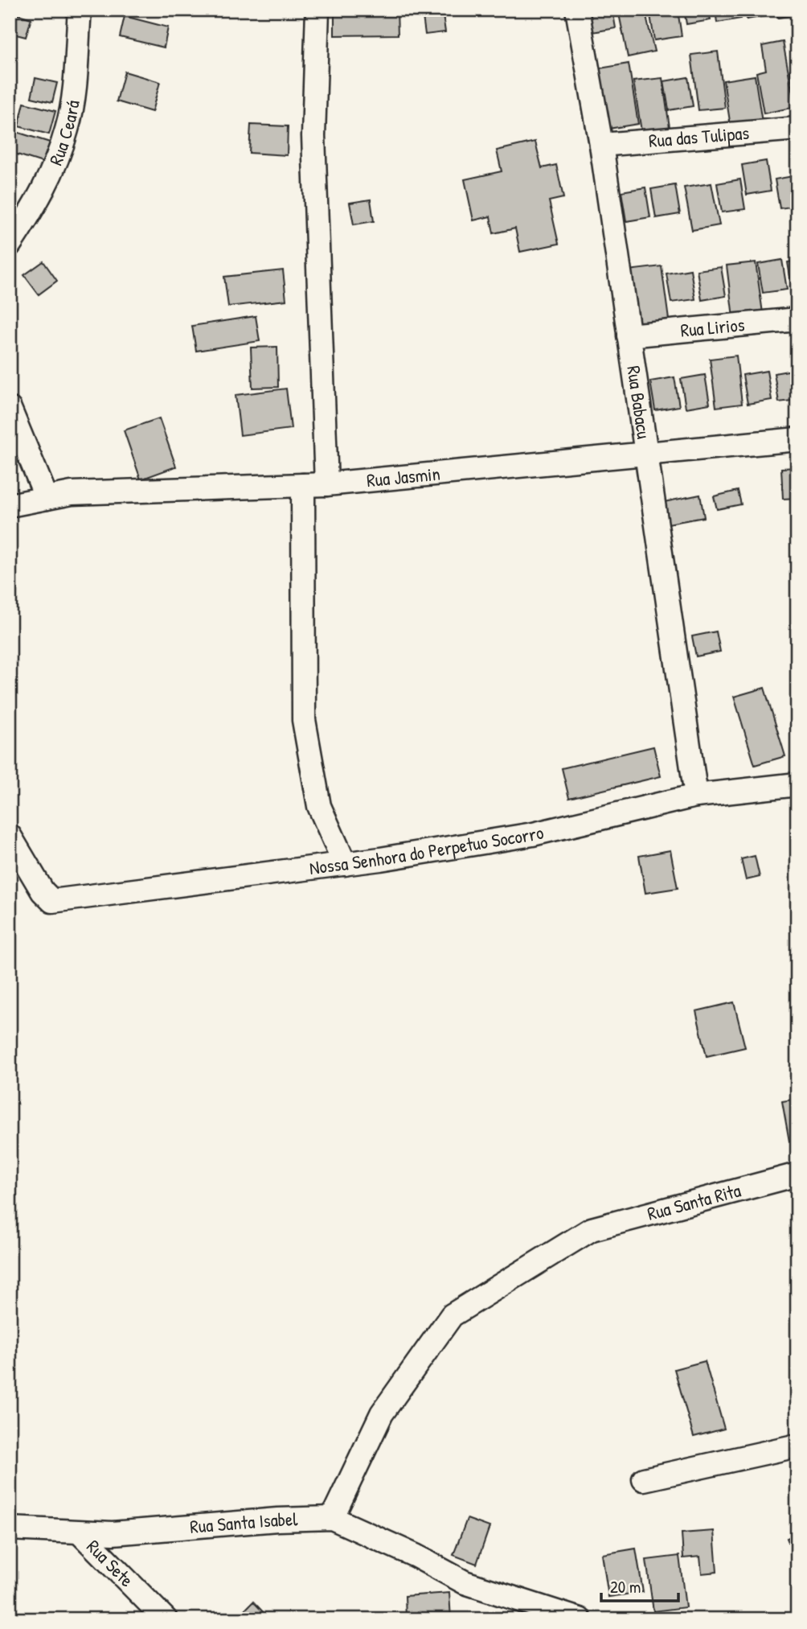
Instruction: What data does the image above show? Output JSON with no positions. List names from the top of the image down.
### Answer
{
  "streets": {
    "street": [
      "Rua Ceará",
      "Rua das Tulipas",
      "Rua Lirios",
      "Rua Babacu",
      "Rua Jasmin",
      "Nossa Senhora do Perpetuo Socorro",
      "Rua Santa Rita",
      "Rua Santa Isabel",
      "Rua Sete"
    ]
  },
  "crossings": [
    ["Rua das Tulipas", "Rua Babacu"],
    ["Rua Lirios", "Rua Babacu"],
    ["Rua Babacu", "Rua Jasmin"],
    ["Rua Babacu", "Nossa Senhora do Perpetuo Socorro"],
    ["Rua Santa Rita", "Rua Santa Isabel"],
    ["Rua Santa Isabel", "Rua Sete"]
  ],
  "scale_bar": "20 m"
}
